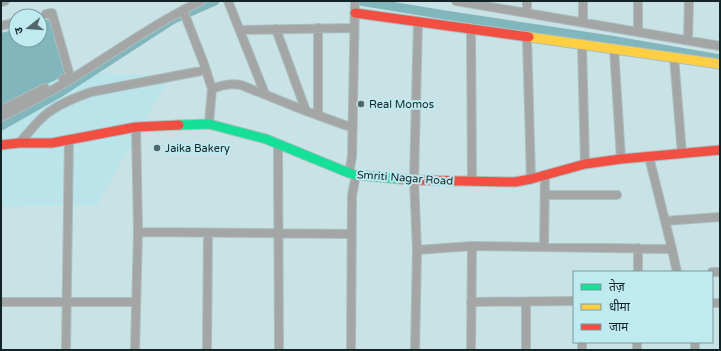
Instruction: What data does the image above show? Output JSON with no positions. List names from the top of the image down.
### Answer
{
  "streets": {
    "main road": ["Smriti Nagar Road"]
  },
  "places": ["Real Momos", "Jaika Bakery"],
  "legend": ["तेज़", "धीमा", "जाम"],
  "north": "left"
}
